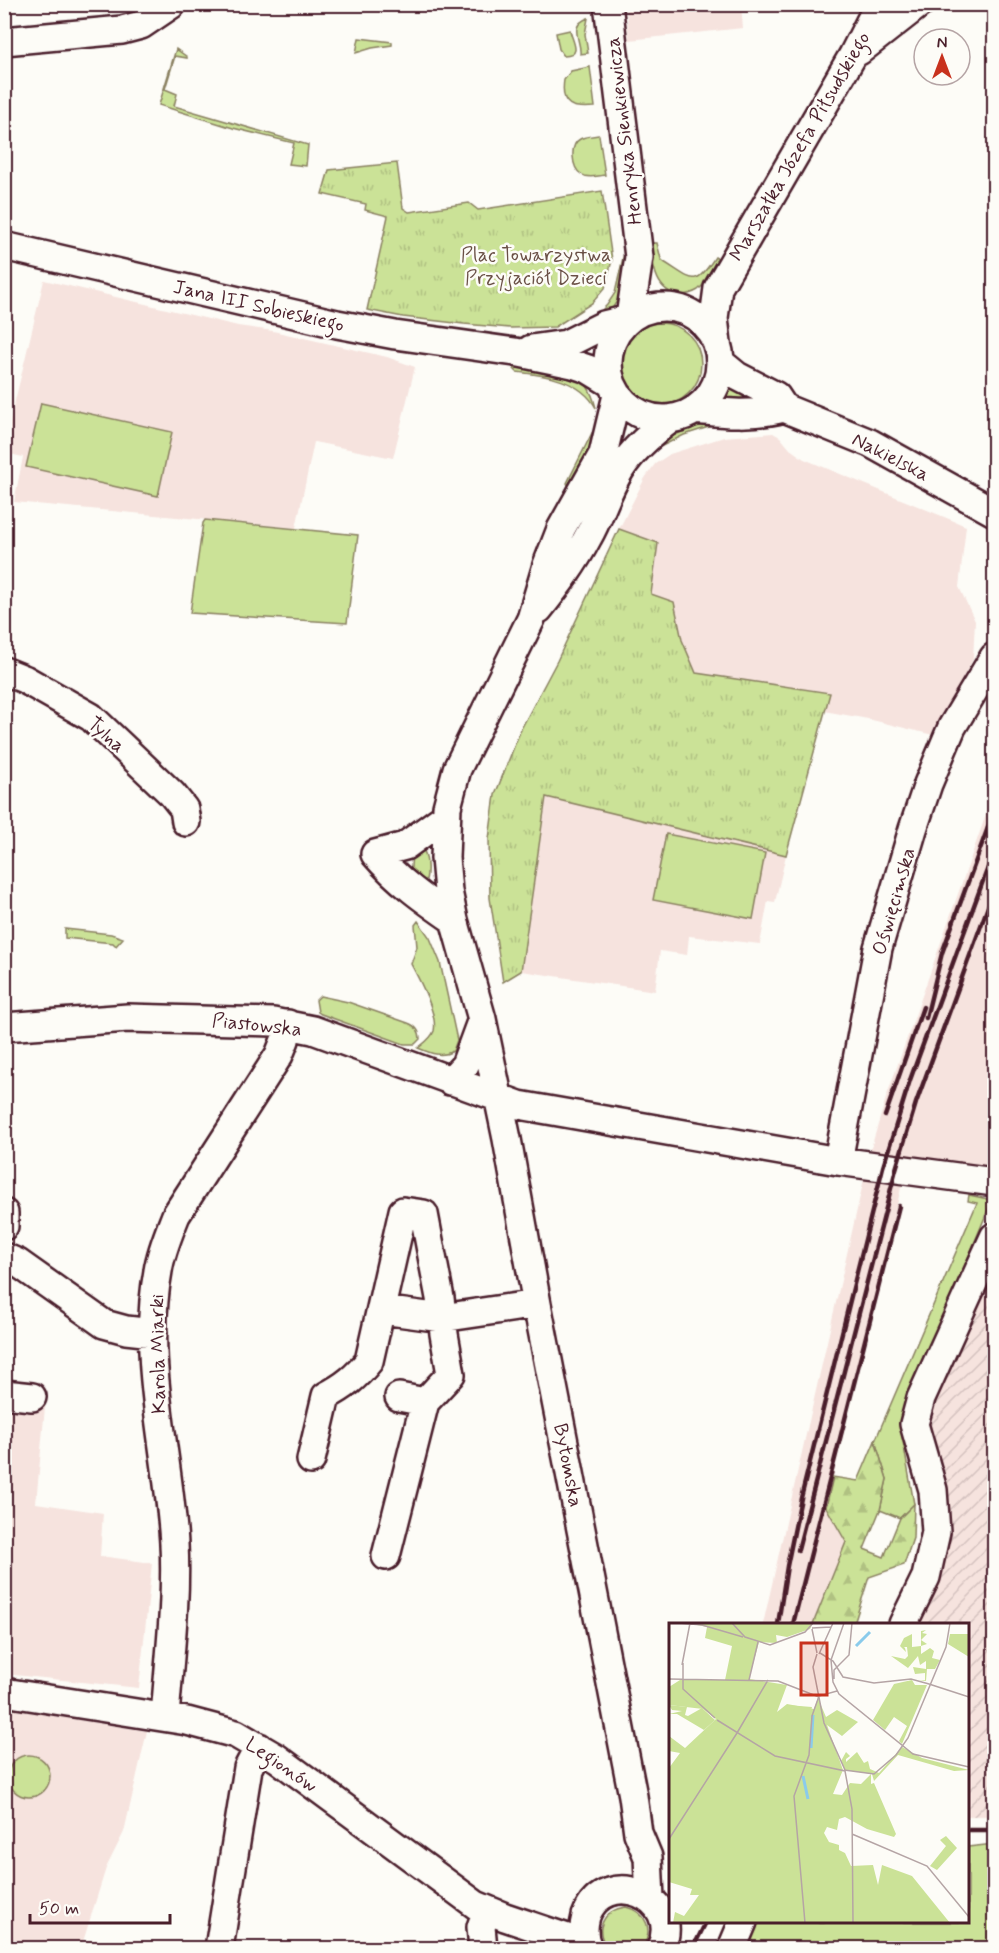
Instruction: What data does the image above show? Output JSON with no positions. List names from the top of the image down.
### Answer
{
  "streets": {
    "street": [
      "Henryka Sienkiewicza",
      "Marszałka Józefa Piłsudskiego",
      "Jana III Sobieskiego",
      "Nakielska",
      "Tylna",
      "Oświęcimska",
      "Piastowska",
      "Karola Miarki",
      "Bytomska",
      "Legionów"
    ]
  },
  "crossings": [
    ["Henryka Sienkiewicza", "Marszałka Józefa Piłsudskiego"],
    ["Henryka Sienkiewicza", "Jana III Sobieskiego"],
    ["Henryka Sienkiewicza", "Nakielska"],
    ["Marszałka Józefa Piłsudskiego", "Jana III Sobieskiego"],
    ["Marszałka Józefa Piłsudskiego", "Nakielska"],
    ["Jana III Sobieskiego", "Nakielska"],
    ["Piastowska", "Karola Miarki"],
    ["Piastowska", "Bytomska"],
    ["Karola Miarki", "Legionów"]
  ],
  "parks": ["Plac Towarzystwa Przyjaciół Dzieci"],
  "scale_bar": "50 m",
  "north": "top"
}
